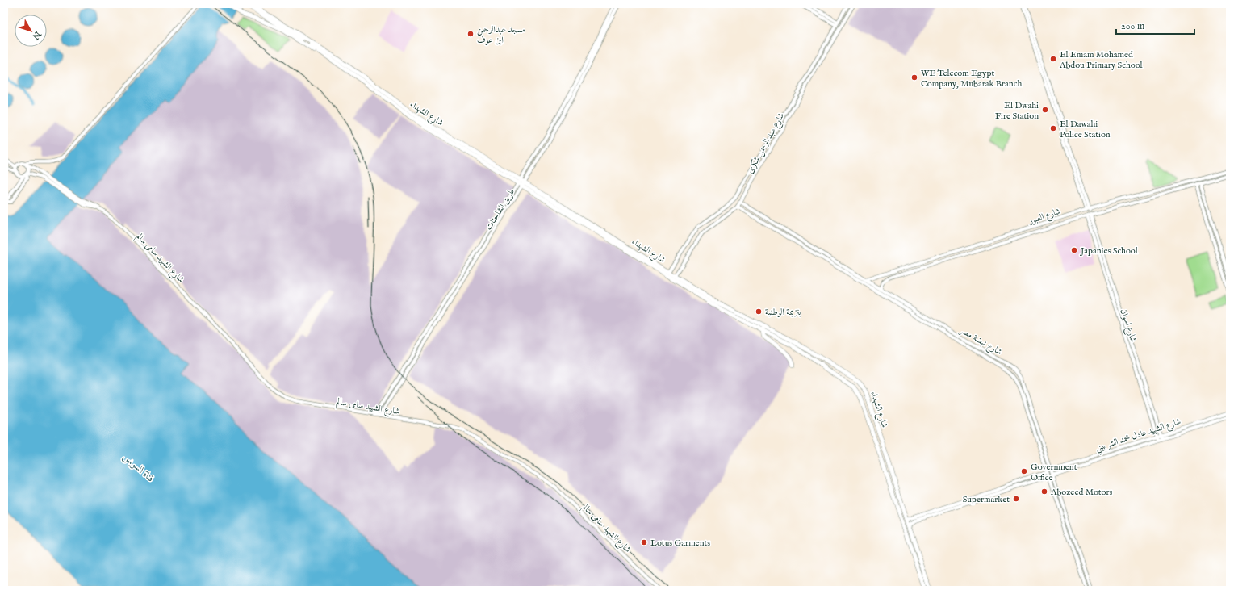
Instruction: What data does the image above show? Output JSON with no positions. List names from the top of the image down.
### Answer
{
  "streets": {
    "highway": ["شارع الشهداء"],
    "street": [
      "شارع عبد الرحمن شكرى",
      "طريق الشاحنات",
      "شارع العبور",
      "شارع الشهيد سامى سالم",
      "شارع اسوان",
      "شارع نهضة مصر",
      "شارع الشهيد عادل محمد الشربيني"
    ]
  },
  "crossings": [
    ["شارع الشهداء", "شارع عبد الرحمن شكرى"],
    ["شارع الشهداء", "طريق الشاحنات"],
    ["شارع عبد الرحمن شكرى", "شارع نهضة مصر"],
    ["طريق الشاحنات", "شارع الشهيد سامى سالم"],
    ["شارع العبور", "شارع اسوان"],
    ["شارع العبور", "شارع نهضة مصر"],
    ["شارع اسوان", "شارع الشهيد عادل محمد الشربيني"],
    ["شارع نهضة مصر", "شارع الشهيد عادل محمد الشربيني"]
  ],
  "water": ["قناة السويس"],
  "places": [
    "مسجد عبدالرحمن ابن عوف",
    "El Emam Mohamed Abdou Primary School",
    "WE Telecom Egypt Company, Mubarak Branch",
    "El Dwahi Fire Station",
    "El Dawahi Police Station",
    "Japanies School",
    "بنزيمة الوطنية",
    "Government Office",
    "Abozeed Motors",
    "Supermarket",
    "Lotus Garments"
  ],
  "scale_bar": "200 m",
  "north": "bottom right"
}
